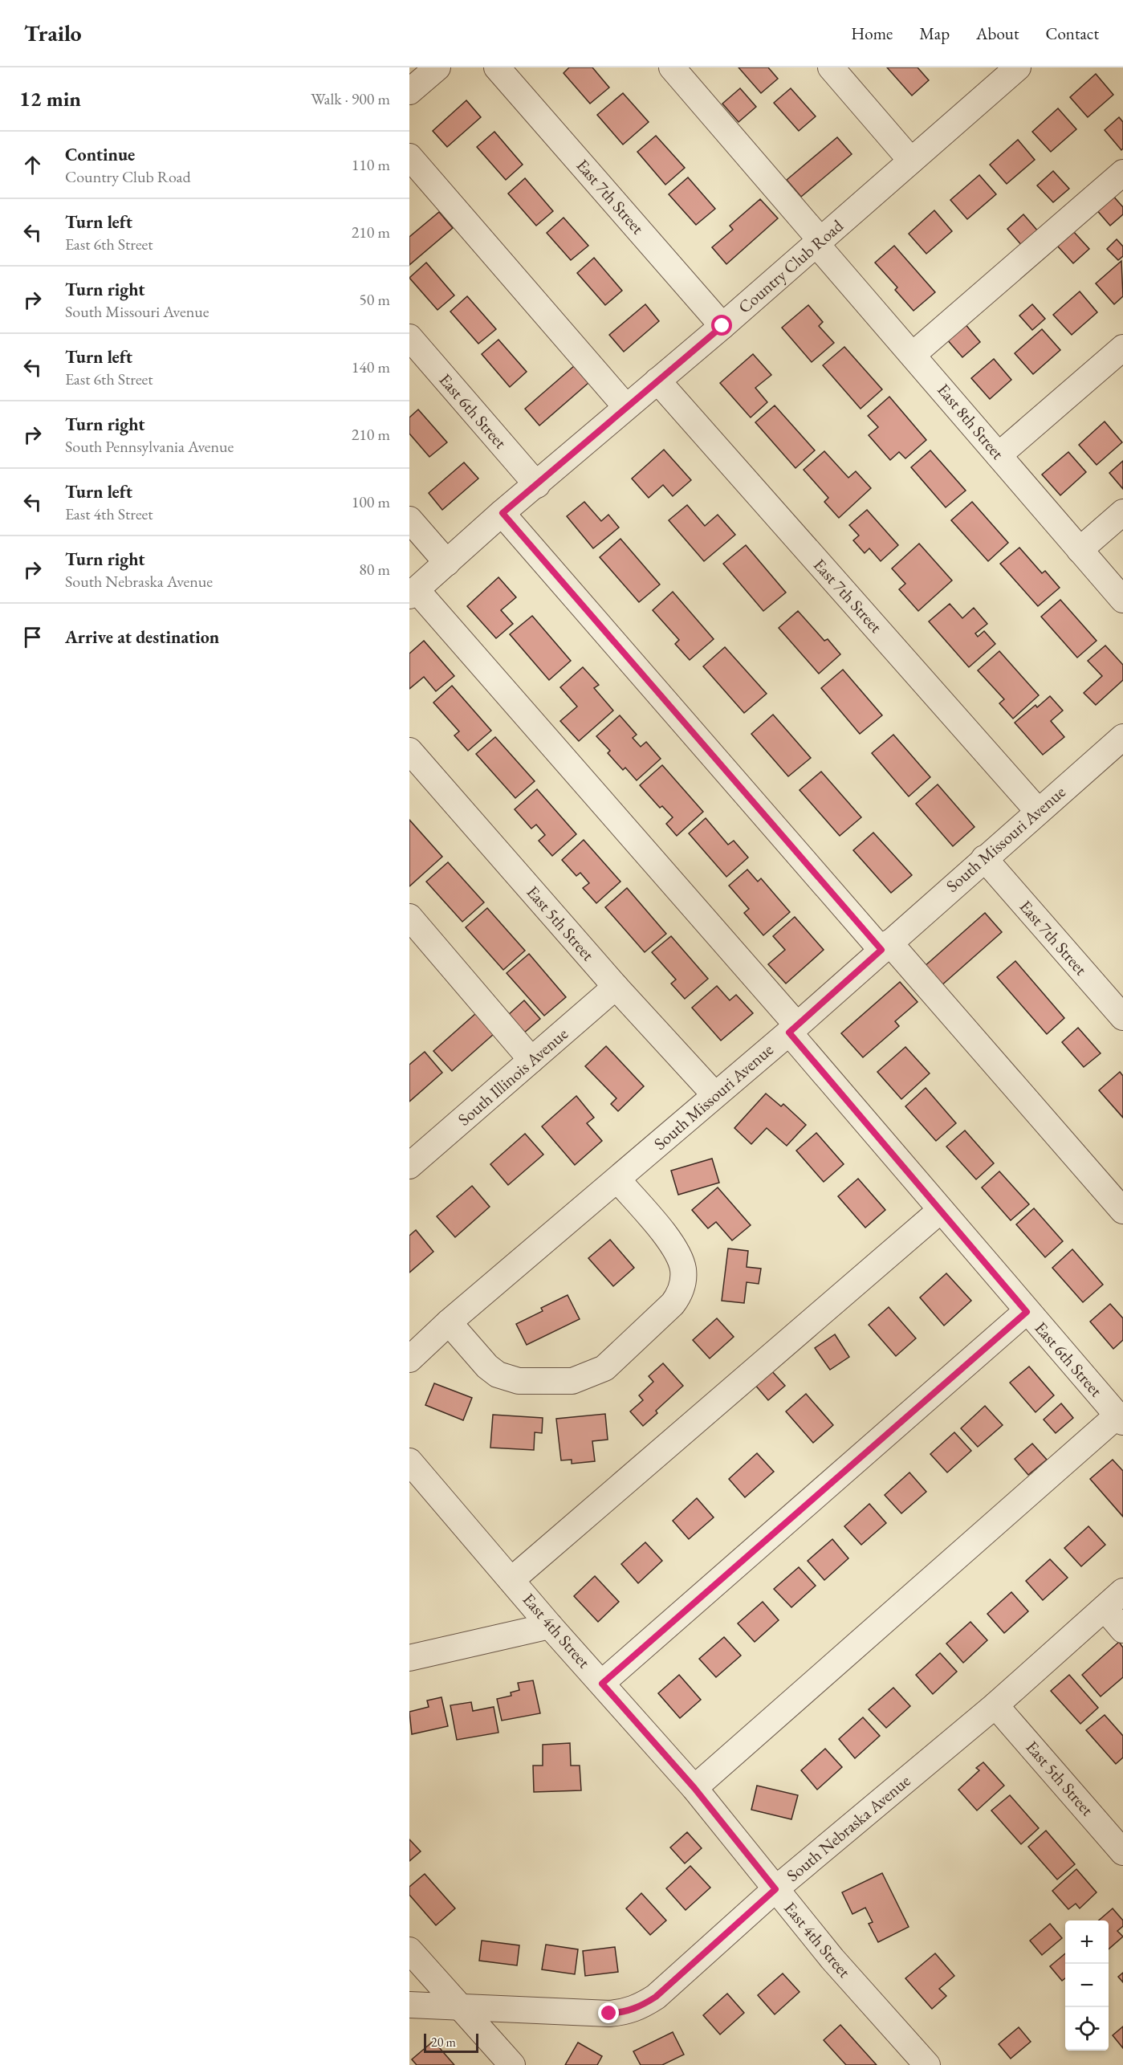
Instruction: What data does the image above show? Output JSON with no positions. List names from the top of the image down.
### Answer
{
  "streets": {
    "street": [
      "East 7th Street",
      "Country Club Road",
      "East 6th Street",
      "East 8th Street",
      "South Missouri Avenue",
      "East 5th Street",
      "South Illinois Avenue",
      "East 4th Street",
      "South Nebraska Avenue"
    ]
  },
  "crossings": [
    ["East 7th Street", "Country Club Road"],
    ["East 7th Street", "South Missouri Avenue"],
    ["Country Club Road", "East 6th Street"],
    ["Country Club Road", "East 8th Street"],
    ["East 6th Street", "South Missouri Avenue"],
    ["South Missouri Avenue", "East 5th Street"],
    ["East 5th Street", "South Illinois Avenue"],
    ["East 5th Street", "South Nebraska Avenue"],
    ["East 4th Street", "South Nebraska Avenue"]
  ],
  "scale_bar": "20 m",
  "page": {
    "header": "Trailo",
    "nav": [
      "Home",
      "Map",
      "About",
      "Contact"
    ],
    "heading": ["12 min", "Walk · 900 m"],
    "list": [
      ["Continue", "Country Club Road", "110 m"],
      ["Turn left", "East 6th Street", "210 m"],
      ["Turn right", "South Missouri Avenue", "50 m"],
      ["Turn left", "East 6th Street", "140 m"],
      ["Turn right", "South Pennsylvania Avenue", "210 m"],
      ["Turn left", "East 4th Street", "100 m"],
      ["Turn right", "South Nebraska Avenue", "80 m"],
      "Arrive at destination"
    ],
    "map_buttons": ["+", "−"],
    "scale": "20 m"
  }
}
